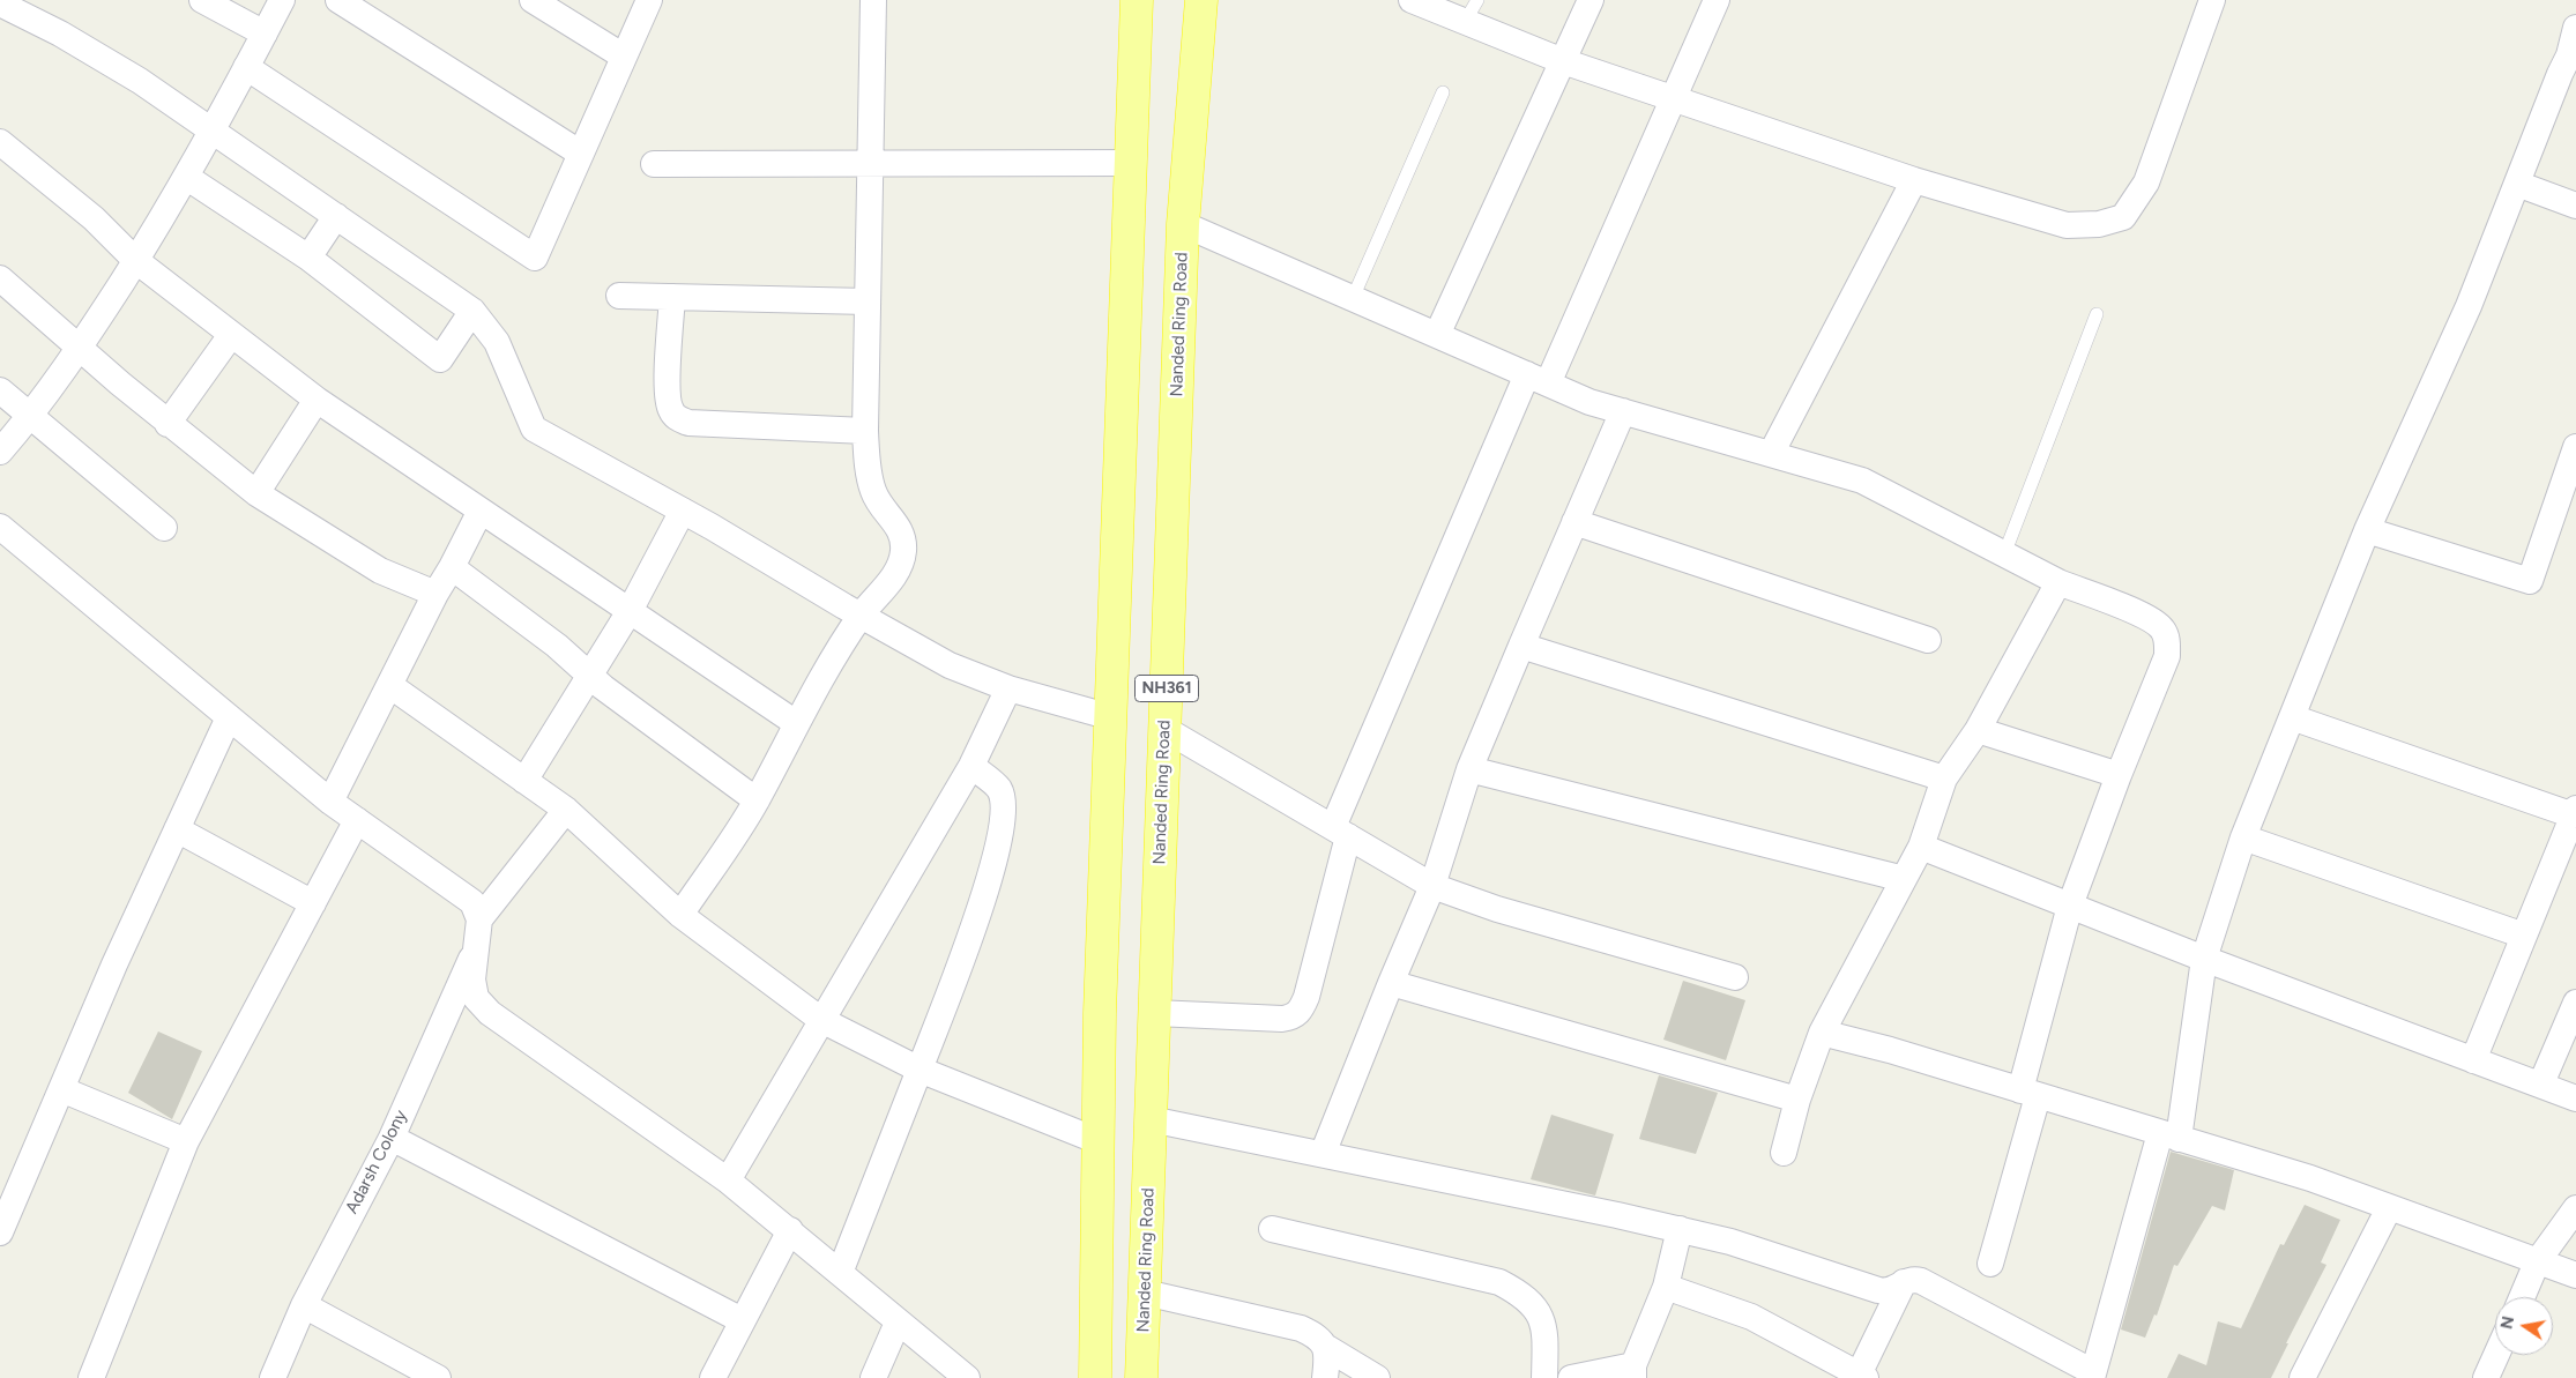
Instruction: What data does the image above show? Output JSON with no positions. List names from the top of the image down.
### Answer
{
  "streets": {
    "highway": ["Nanded Ring Road", "NH361"],
    "street": ["Adarsh Colony"]
  },
  "north": "left"
}
